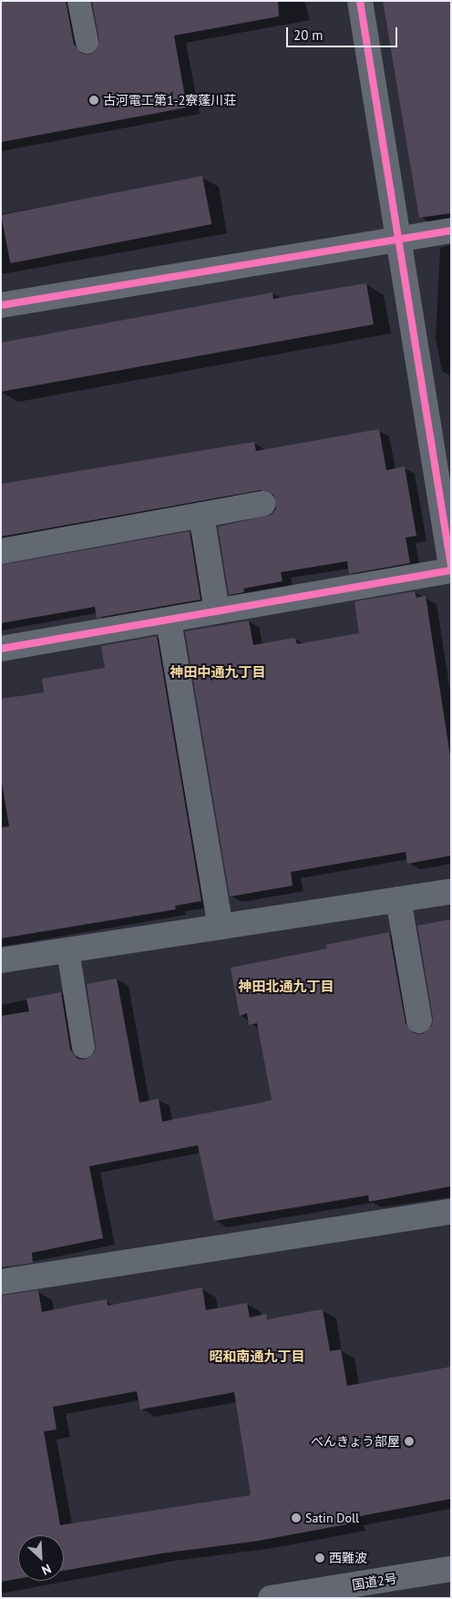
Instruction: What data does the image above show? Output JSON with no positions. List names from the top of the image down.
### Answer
{
  "streets": {
    "highway": ["国道2号"]
  },
  "districts": ["神田中通九丁目", "神田北通九丁目", "昭和南通九丁目"],
  "places": [
    "古河電工第1-2寮蓬川荘",
    "べんきょう部屋",
    "Satin Doll",
    "西難波"
  ],
  "scale_bar": "20 m",
  "north": "bottom right"
}
